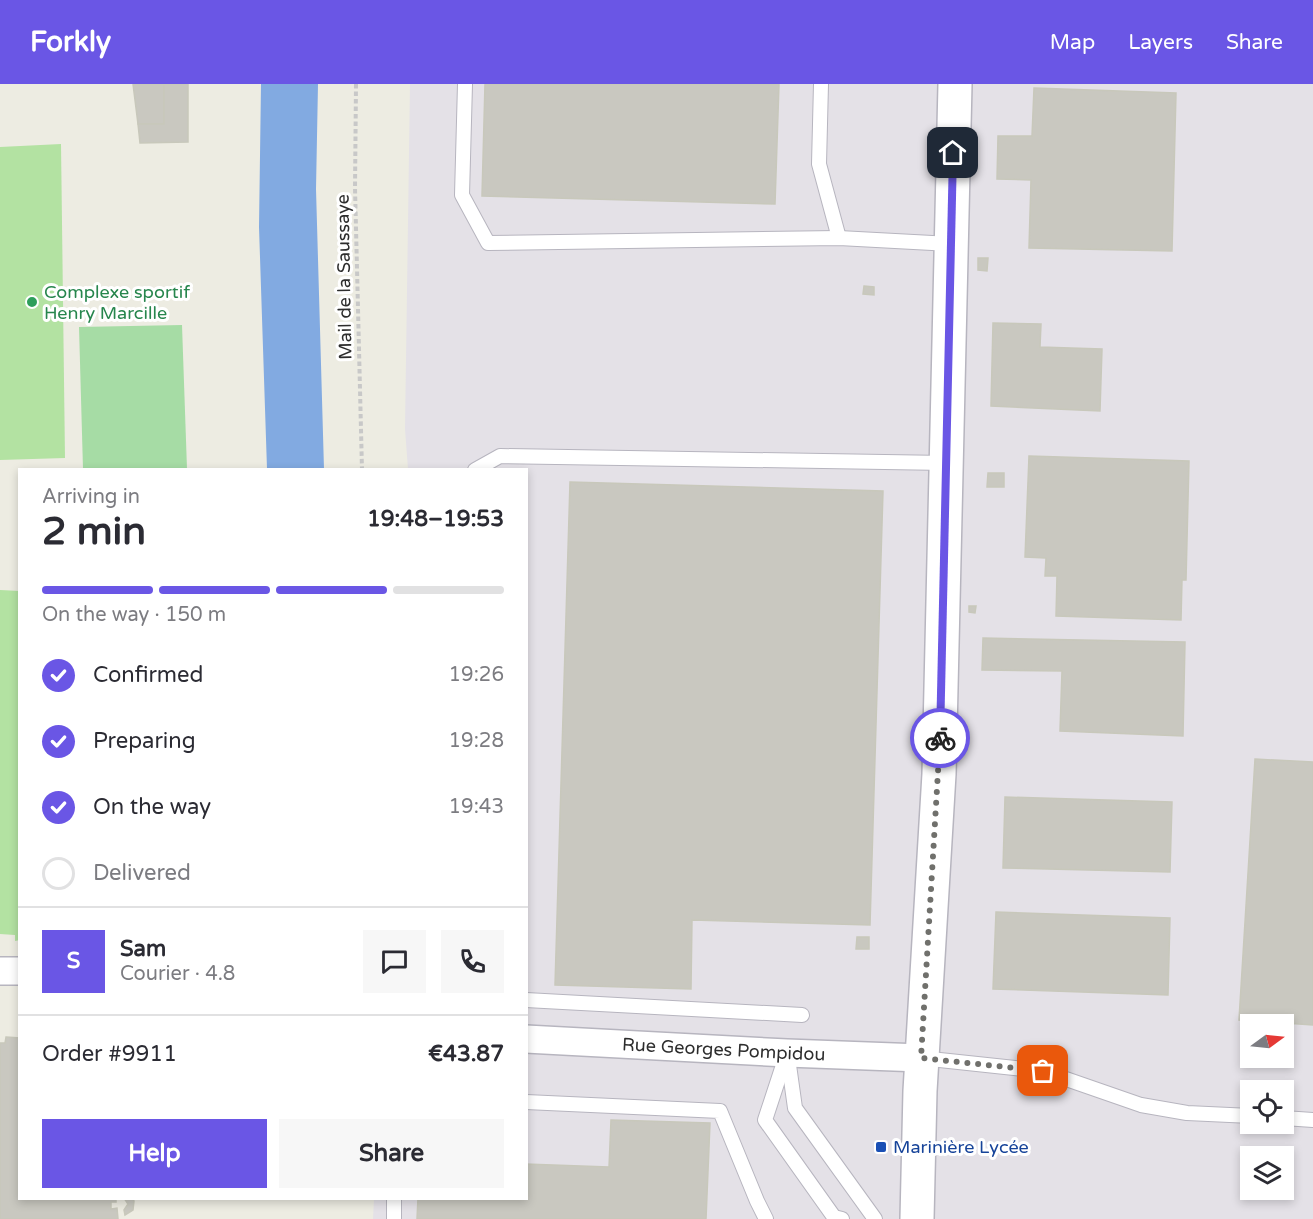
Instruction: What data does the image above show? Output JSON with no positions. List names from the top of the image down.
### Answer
{
  "streets": {
    "street": ["Rue Georges Pompidou"],
    "path": ["Mail de la Saussaye"]
  },
  "places": {
    "other": ["Complexe sportif Henry Marcille"],
    "transit": ["Marinière Lycée"]
  },
  "north": "right",
  "page": {
    "header": "Forkly",
    "nav": ["Map", "Layers", "Share"],
    "heading": ["2 min", "Arriving in", "19:48–19:53"],
    "panel": [
      "Sam",
      "Courier · 4.8",
      "Order #9911",
      "€43.87"
    ],
    "bar": "On the way · 150 m",
    "list": [
      ["Confirmed", "19:26"],
      ["Preparing", "19:28"],
      ["On the way", "19:43"],
      "Delivered"
    ],
    "round": "S",
    "buttons": ["Help", "Share"]
  }
}
